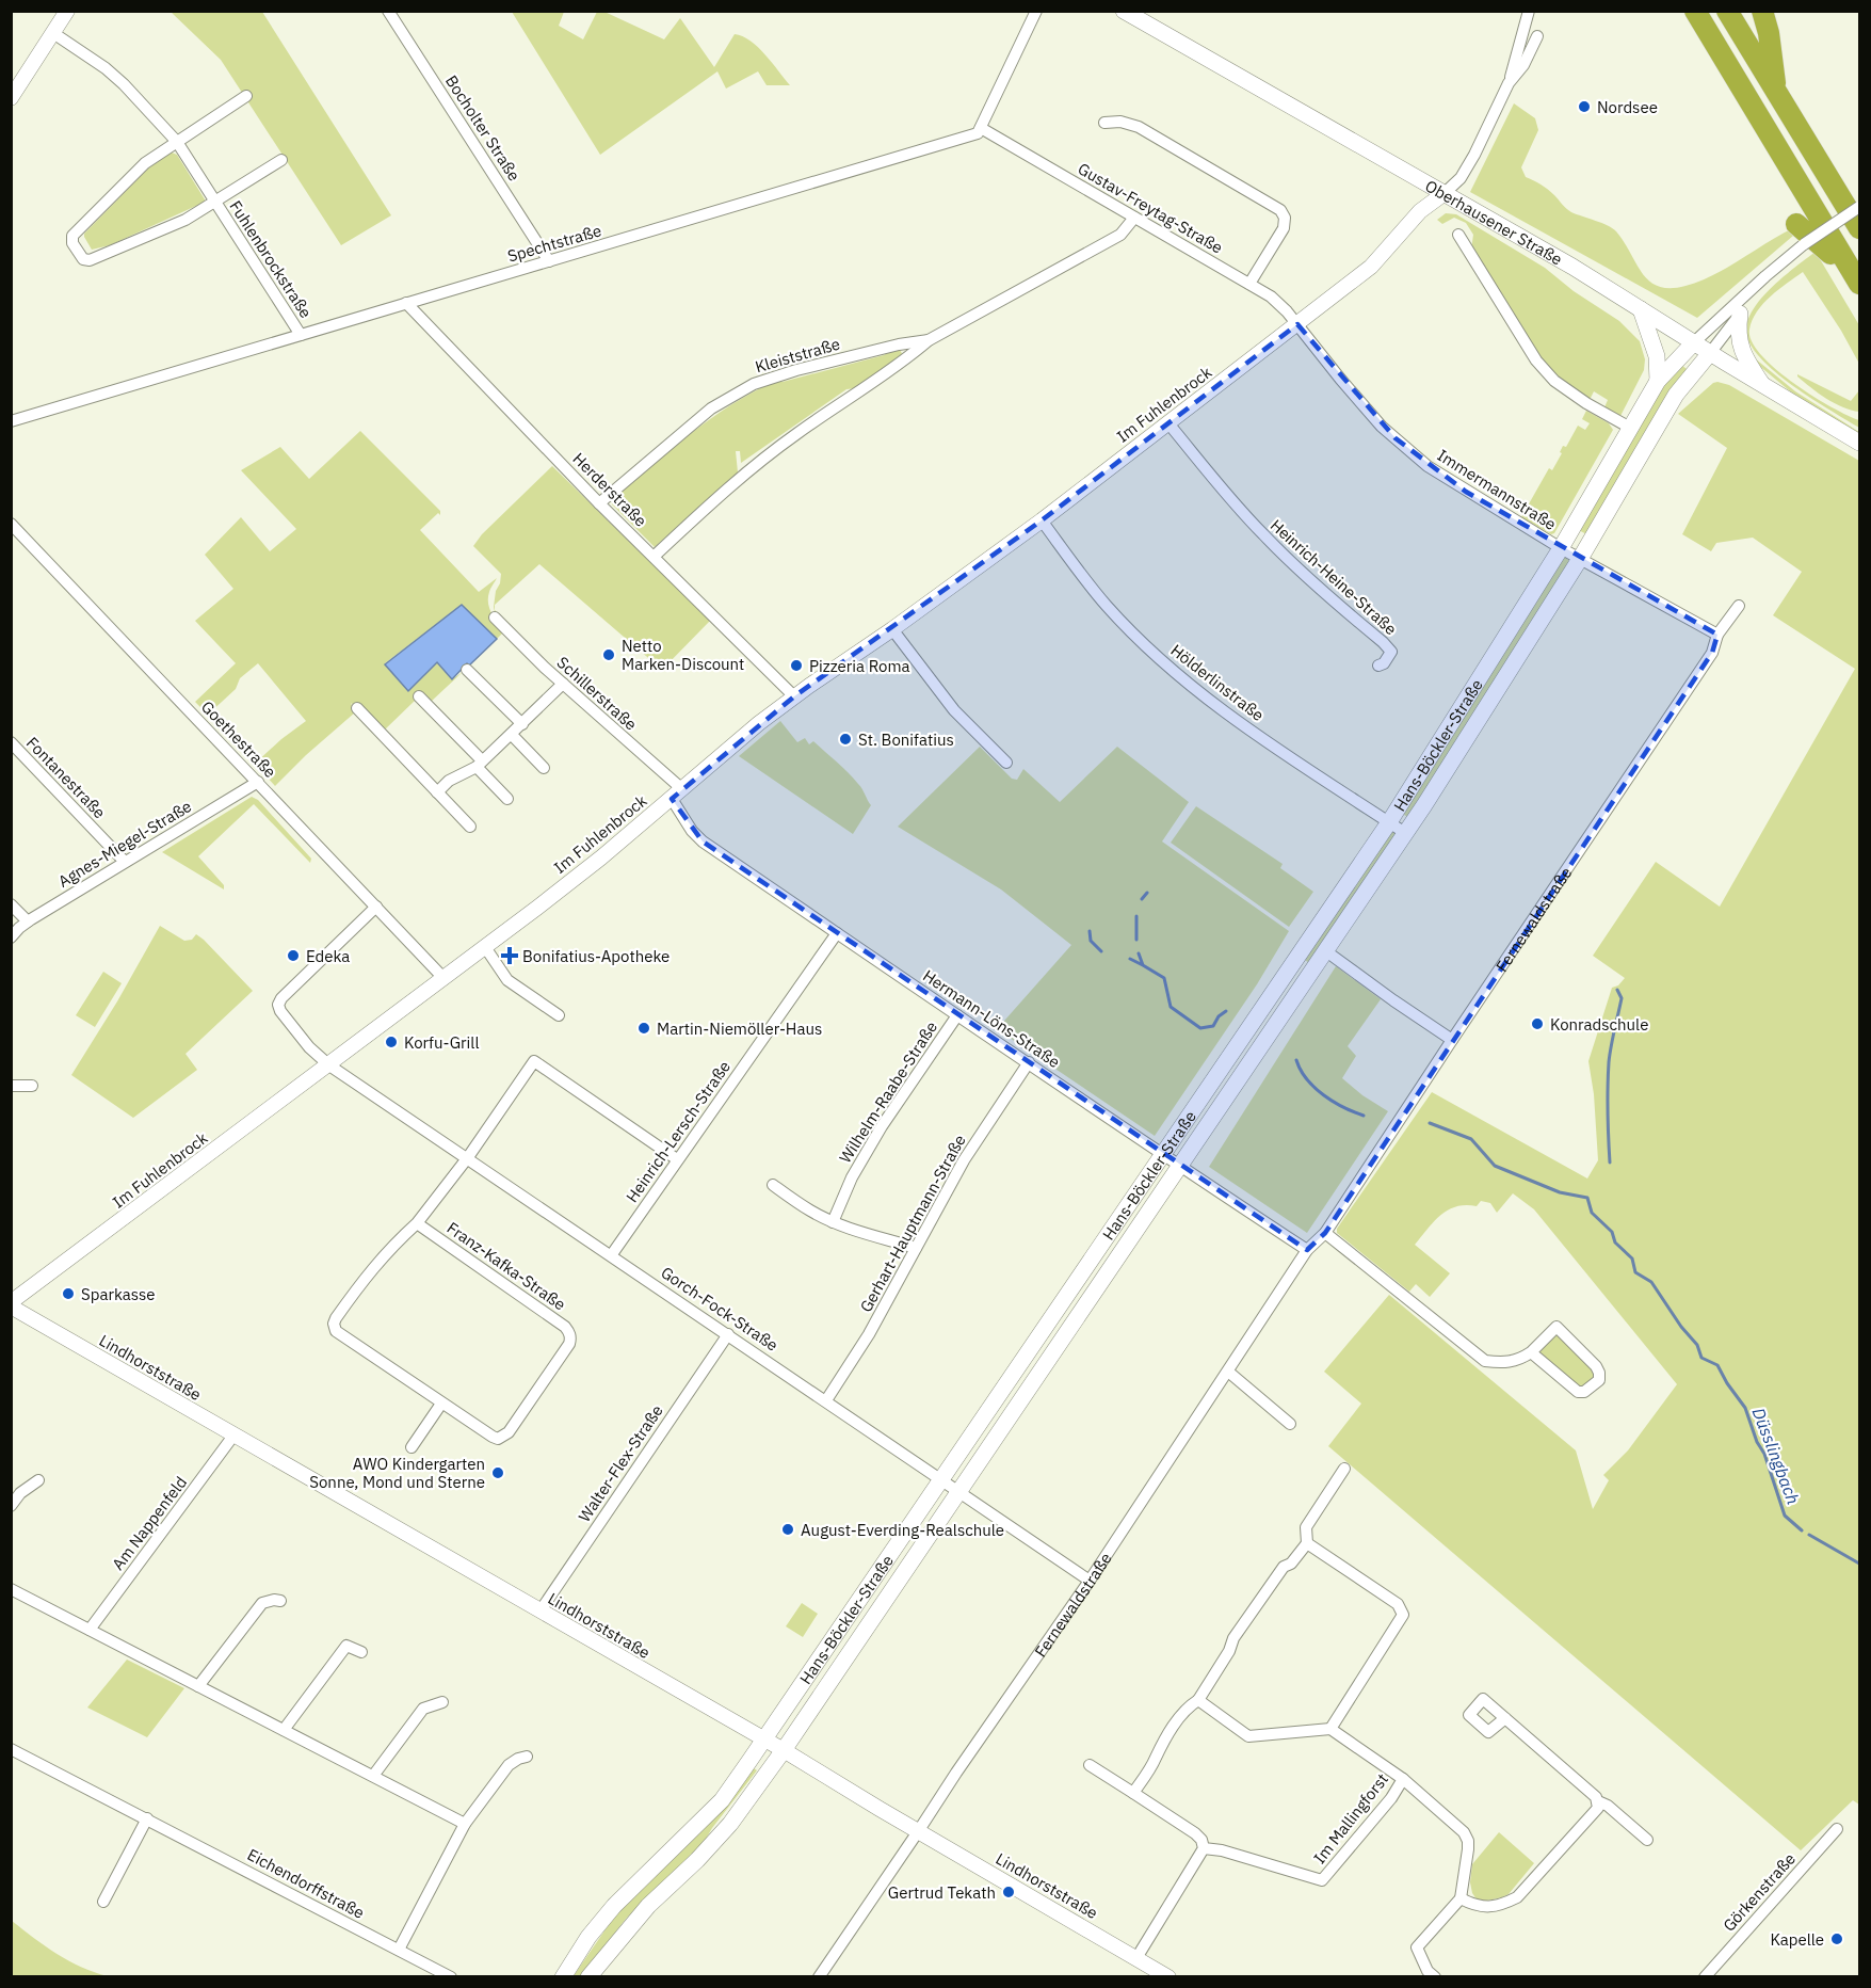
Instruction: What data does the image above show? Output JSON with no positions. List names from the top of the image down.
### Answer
{
  "streets": {
    "main road": ["Oberhausener Straße", "Hans-Böckler-Straße"],
    "street": [
      "Bocholter Straße",
      "Gustav-Freytag-Straße",
      "Spechtstraße",
      "Fuhlenbrockstraße",
      "Kleiststraße",
      "Im Fuhlenbrock",
      "Herderstraße",
      "Immermannstraße",
      "Heinrich-Heine-Straße",
      "Hölderlinstraße",
      "Schillerstraße",
      "Goethestraße",
      "Fontanestraße",
      "Agnes-Miegel-Straße",
      "Fernewaldstraße",
      "Hermann-Löns-Straße",
      "Wilhelm-Raabe-Straße",
      "Heinrich-Lersch-Straße",
      "Gerhart-Hauptmann-Straße",
      "Franz-Kafka-Straße",
      "Gorch-Fock-Straße",
      "Lindhorststraße",
      "Walter-Flex-Straße",
      "Am Nappenfeld",
      "Im Mallingforst",
      "Eichendorffstraße",
      "Görkenstraße"
    ]
  },
  "crossings": [
    ["Bocholter Straße", "Spechtstraße"],
    ["Gustav-Freytag-Straße", "Spechtstraße"],
    ["Gustav-Freytag-Straße", "Kleiststraße"],
    ["Gustav-Freytag-Straße", "Im Fuhlenbrock"],
    ["Gustav-Freytag-Straße", "Immermannstraße"],
    ["Oberhausener Straße", "Im Fuhlenbrock"],
    ["Oberhausener Straße", "Hans-Böckler-Straße"],
    ["Spechtstraße", "Fuhlenbrockstraße"],
    ["Spechtstraße", "Herderstraße"],
    ["Kleiststraße", "Herderstraße"],
    ["Im Fuhlenbrock", "Herderstraße"],
    ["Im Fuhlenbrock", "Immermannstraße"],
    ["Im Fuhlenbrock", "Heinrich-Heine-Straße"],
    ["Im Fuhlenbrock", "Hölderlinstraße"],
    ["Im Fuhlenbrock", "Schillerstraße"],
    ["Im Fuhlenbrock", "Goethestraße"],
    ["Im Fuhlenbrock", "Hermann-Löns-Straße"],
    ["Im Fuhlenbrock", "Gorch-Fock-Straße"],
    ["Im Fuhlenbrock", "Lindhorststraße"],
    ["Immermannstraße", "Hans-Böckler-Straße"],
    ["Immermannstraße", "Fernewaldstraße"],
    ["Hölderlinstraße", "Hans-Böckler-Straße"],
    ["Schillerstraße", "Hermann-Löns-Straße"],
    ["Goethestraße", "Agnes-Miegel-Straße"],
    ["Hans-Böckler-Straße", "Hermann-Löns-Straße"],
    ["Hans-Böckler-Straße", "Gorch-Fock-Straße"],
    ["Hans-Böckler-Straße", "Lindhorststraße"],
    ["Fontanestraße", "Agnes-Miegel-Straße"],
    ["Fernewaldstraße", "Hermann-Löns-Straße"],
    ["Fernewaldstraße", "Gorch-Fock-Straße"],
    ["Fernewaldstraße", "Lindhorststraße"],
    ["Hermann-Löns-Straße", "Wilhelm-Raabe-Straße"],
    ["Hermann-Löns-Straße", "Heinrich-Lersch-Straße"],
    ["Hermann-Löns-Straße", "Gerhart-Hauptmann-Straße"],
    ["Heinrich-Lersch-Straße", "Franz-Kafka-Straße"],
    ["Heinrich-Lersch-Straße", "Gorch-Fock-Straße"],
    ["Gerhart-Hauptmann-Straße", "Gorch-Fock-Straße"],
    ["Franz-Kafka-Straße", "Gorch-Fock-Straße"],
    ["Gorch-Fock-Straße", "Walter-Flex-Straße"],
    ["Lindhorststraße", "Walter-Flex-Straße"],
    ["Lindhorststraße", "Am Nappenfeld"]
  ],
  "water": ["Düsslingbach"],
  "places": {
    "other": [
      "Nordsee",
      "Netto Marken-Discount",
      "Pizzeria Roma",
      "St. Bonifatius",
      "Edeka",
      "Konradschule",
      "Martin-Niemöller-Haus",
      "Korfu-Grill",
      "Sparkasse",
      "AWO Kindergarten Sonne, Mond und Sterne",
      "August-Everding-Realschule",
      "Gertrud Tekath",
      "Kapelle"
    ],
    "health": ["Bonifatius-Apotheke"]
  }
}
